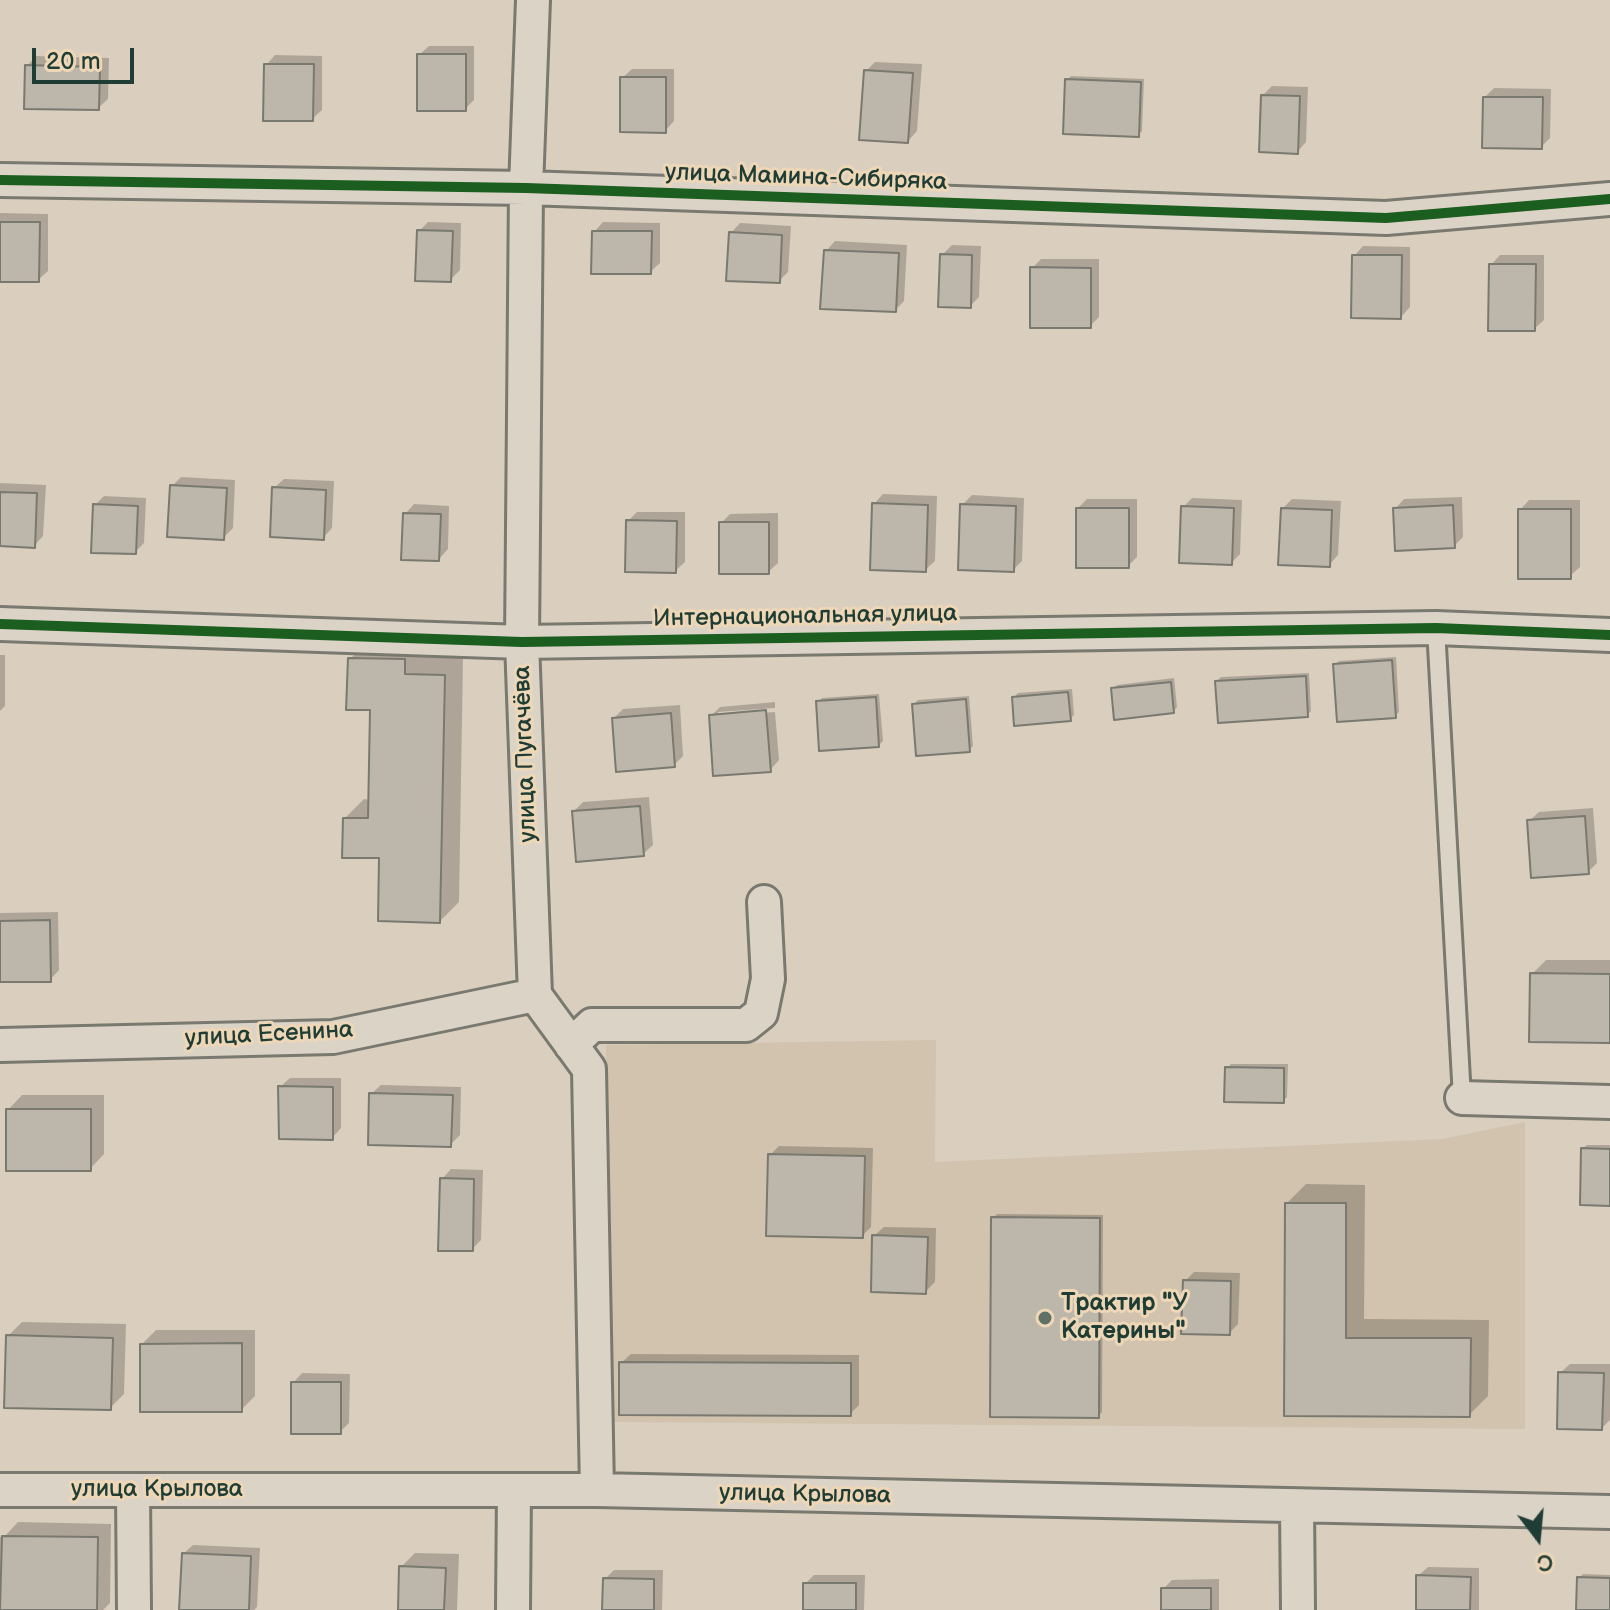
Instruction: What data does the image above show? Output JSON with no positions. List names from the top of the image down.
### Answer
{
  "streets": {
    "street": [
      "улица Мамина-Сибиряка",
      "Интернациональная улица",
      "улица Пугачёва",
      "улица Есенина",
      "улица Крылова"
    ]
  },
  "crossings": [
    ["улица Мамина-Сибиряка", "улица Пугачёва"],
    ["Интернациональная улица", "улица Пугачёва"],
    ["улица Пугачёва", "улица Есенина"]
  ],
  "places": ["Трактир \"У Катерины\""],
  "scale_bar": "20 m",
  "north": "bottom"
}
